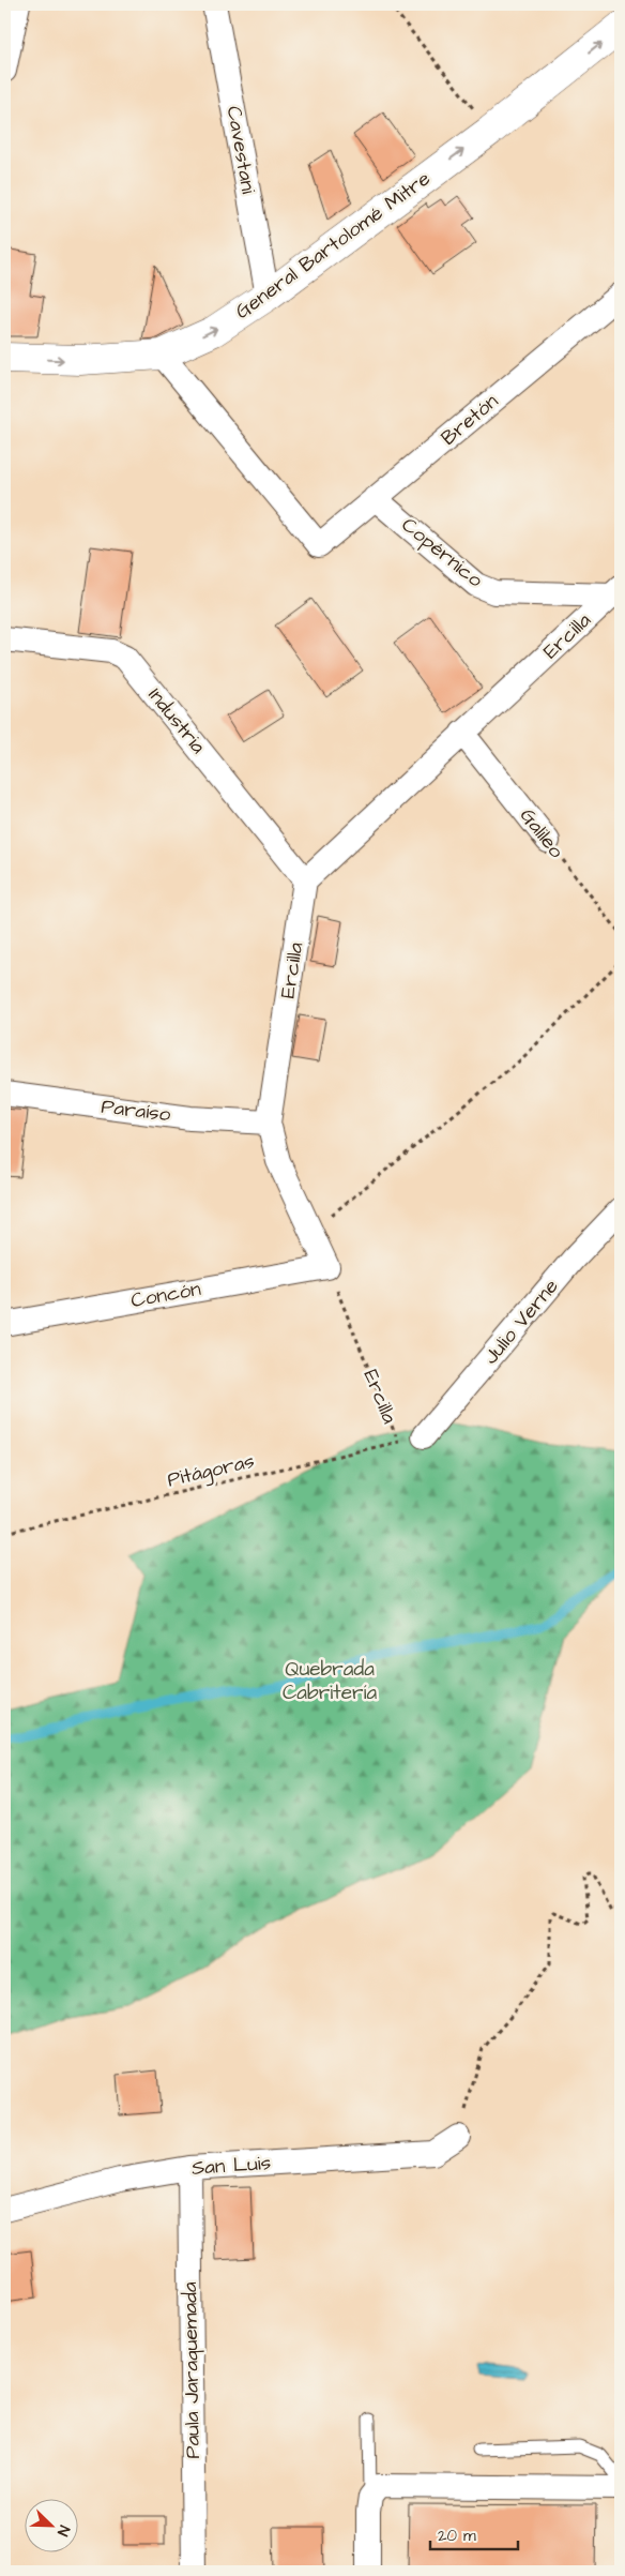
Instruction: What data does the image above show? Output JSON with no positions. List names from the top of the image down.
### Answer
{
  "streets": {
    "street": [
      "Cavestani",
      "General Bartolomé Mitre",
      "Bretón",
      "Copérnico",
      "Ercilla",
      "Industria",
      "Galileo",
      "Paraíso",
      "Concón",
      "Julio Verne",
      "San Luis",
      "Paula Jaraquemada"
    ],
    "path": ["Pitágoras"]
  },
  "crossings": [
    ["Cavestani", "General Bartolomé Mitre"],
    ["General Bartolomé Mitre", "Bretón"],
    ["Bretón", "Copérnico"],
    ["Copérnico", "Ercilla"],
    ["Ercilla", "Industria"],
    ["Ercilla", "Galileo"],
    ["Ercilla", "Paraíso"],
    ["Ercilla", "Concón"],
    ["Ercilla", "Julio Verne"],
    ["Ercilla", "Pitágoras"],
    ["Julio Verne", "Pitágoras"],
    ["San Luis", "Paula Jaraquemada"]
  ],
  "one_way": ["General Bartolomé Mitre"],
  "parks": ["Quebrada Cabritería"],
  "scale_bar": "20 m",
  "north": "bottom right"
}
